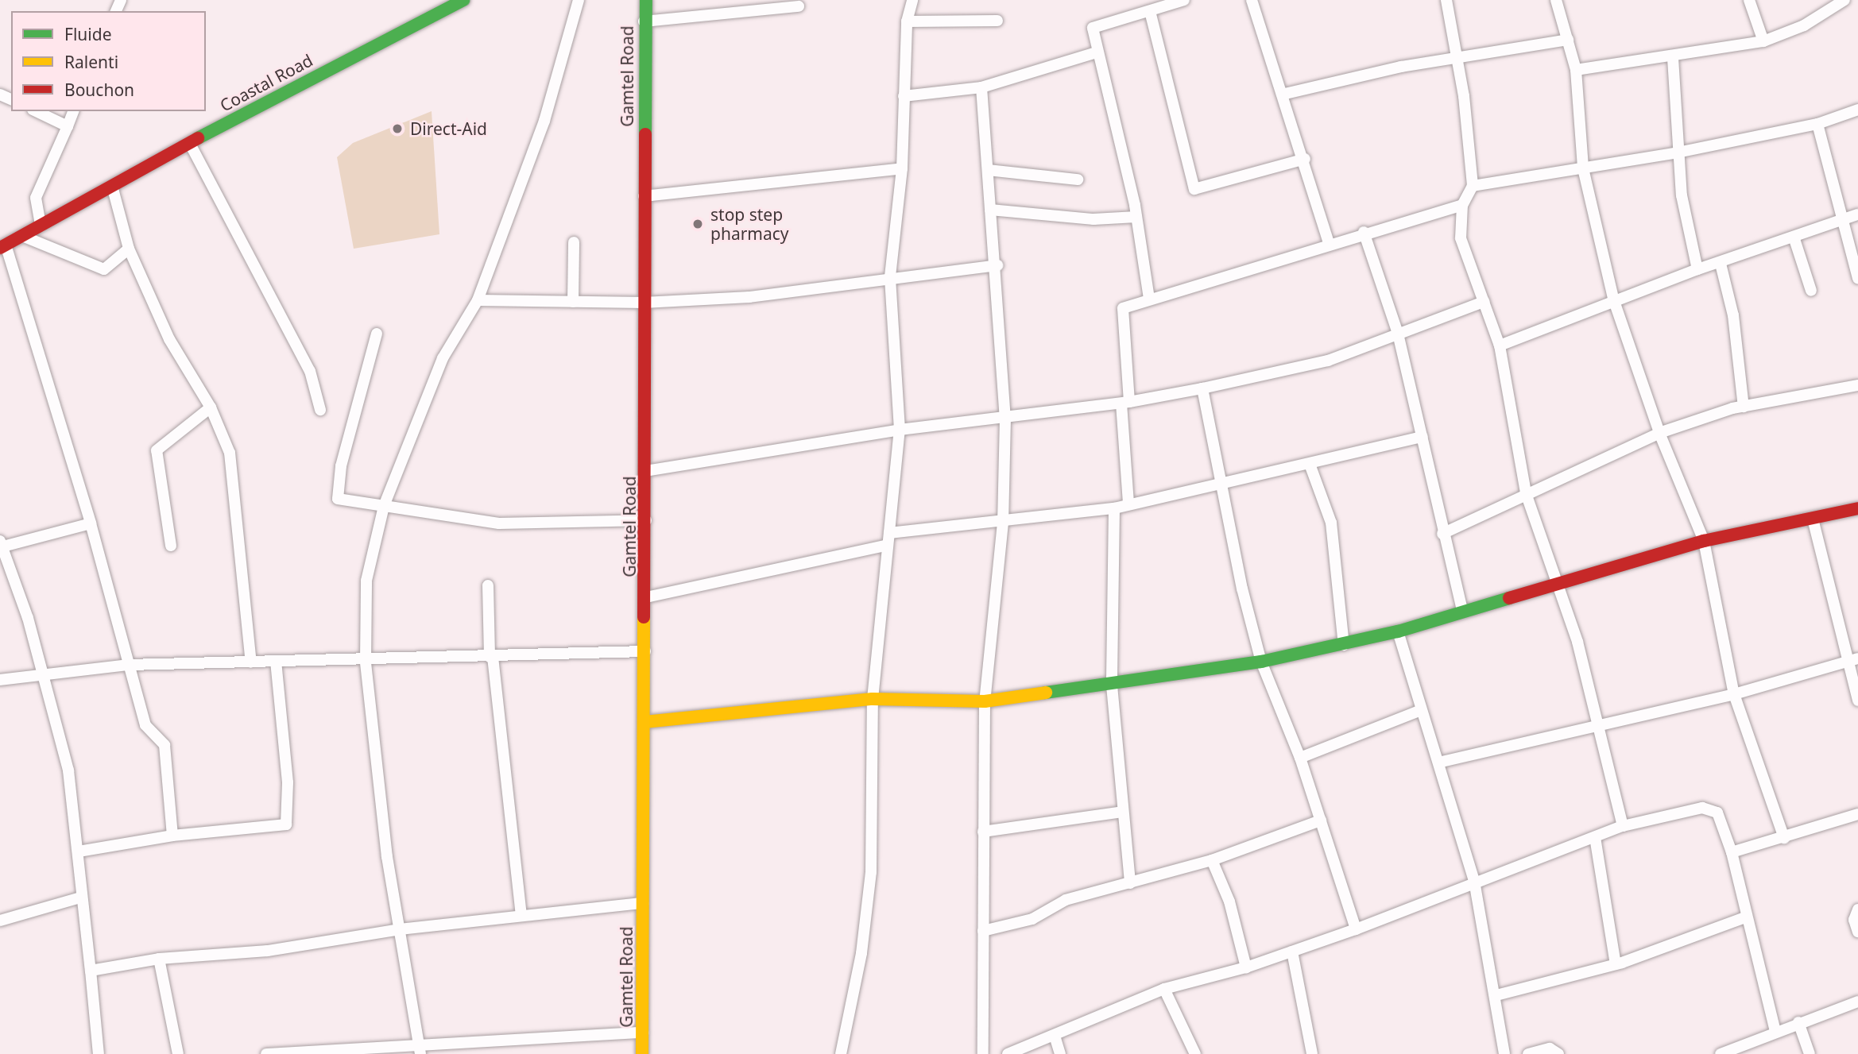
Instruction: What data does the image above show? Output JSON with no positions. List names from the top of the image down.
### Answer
{
  "streets": {
    "street": ["Gamtel Road", "Coastal Road"]
  },
  "places": ["Direct-Aid", "stop step pharmacy"],
  "legend": ["Fluide", "Ralenti", "Bouchon"]
}
